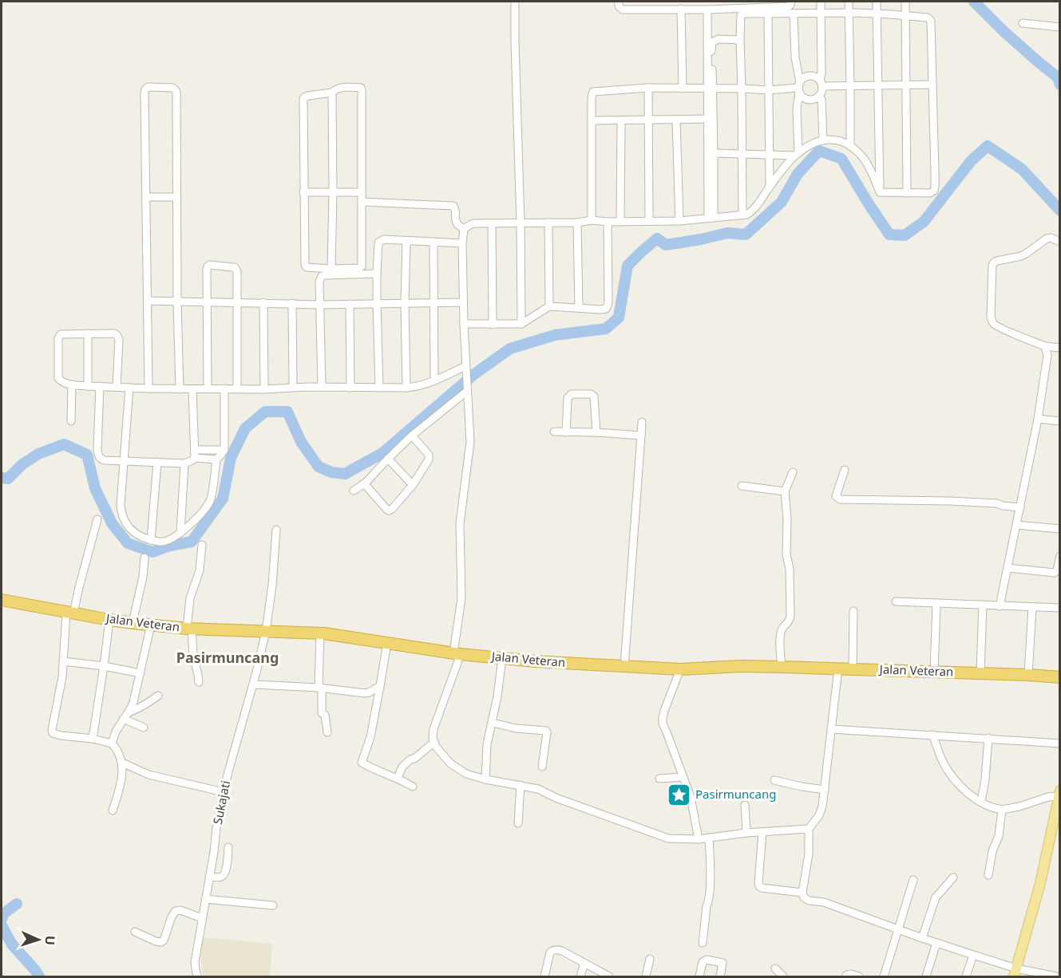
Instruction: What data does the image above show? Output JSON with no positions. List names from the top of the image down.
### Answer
{
  "streets": {
    "highway": ["Jalan Veteran"],
    "street": ["Sukajati"]
  },
  "crossings": [
    ["Jalan Veteran", "Sukajati"]
  ],
  "districts": ["Pasirmuncang"],
  "places": {
    "place": ["Pasirmuncang"]
  },
  "north": "right"
}
